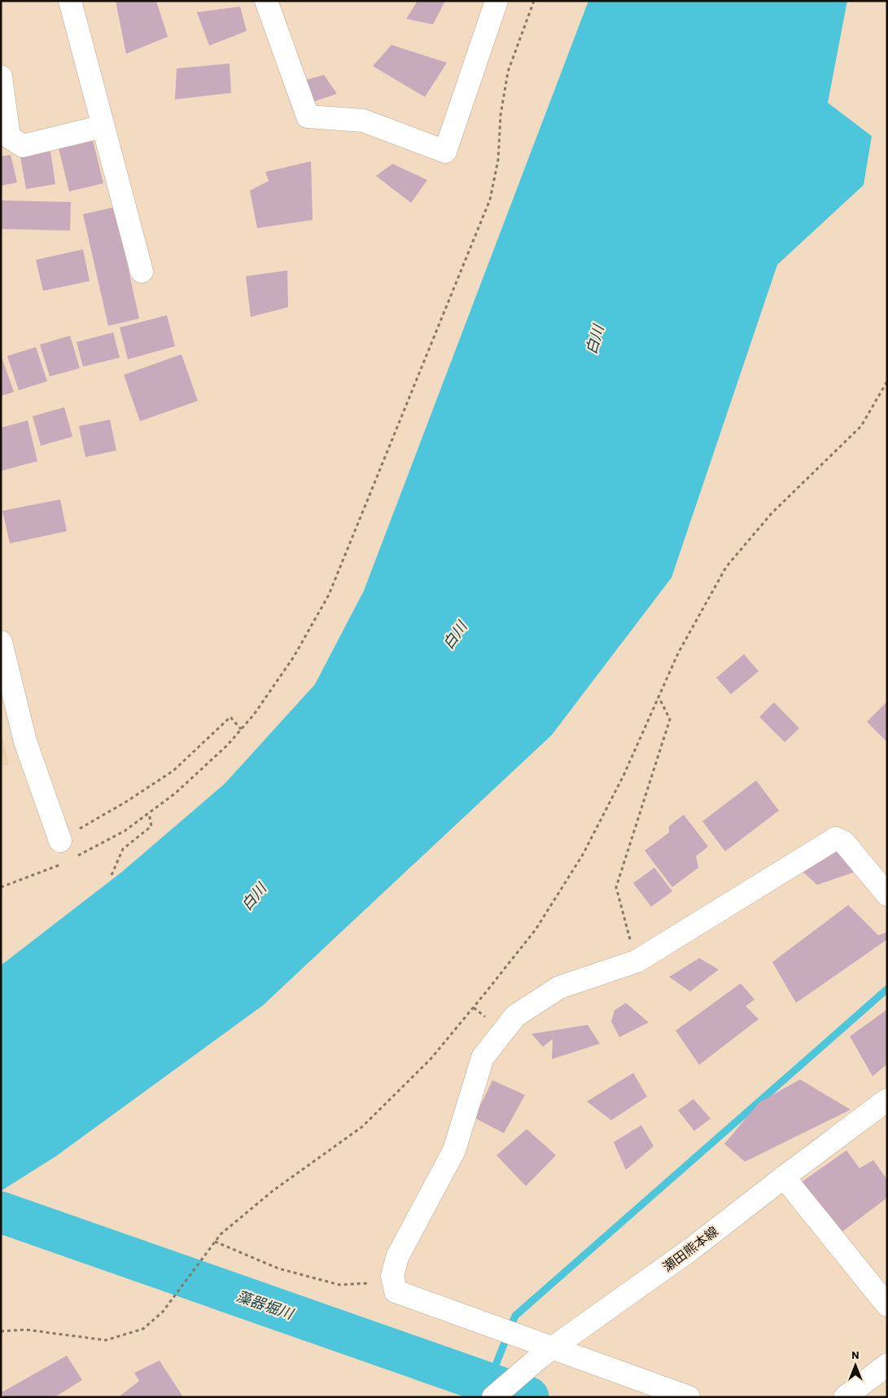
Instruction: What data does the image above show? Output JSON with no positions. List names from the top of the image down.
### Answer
{
  "streets": {
    "street": ["瀬田熊本線"]
  },
  "water": ["白川", "藻器堀川"],
  "north": "top"
}
